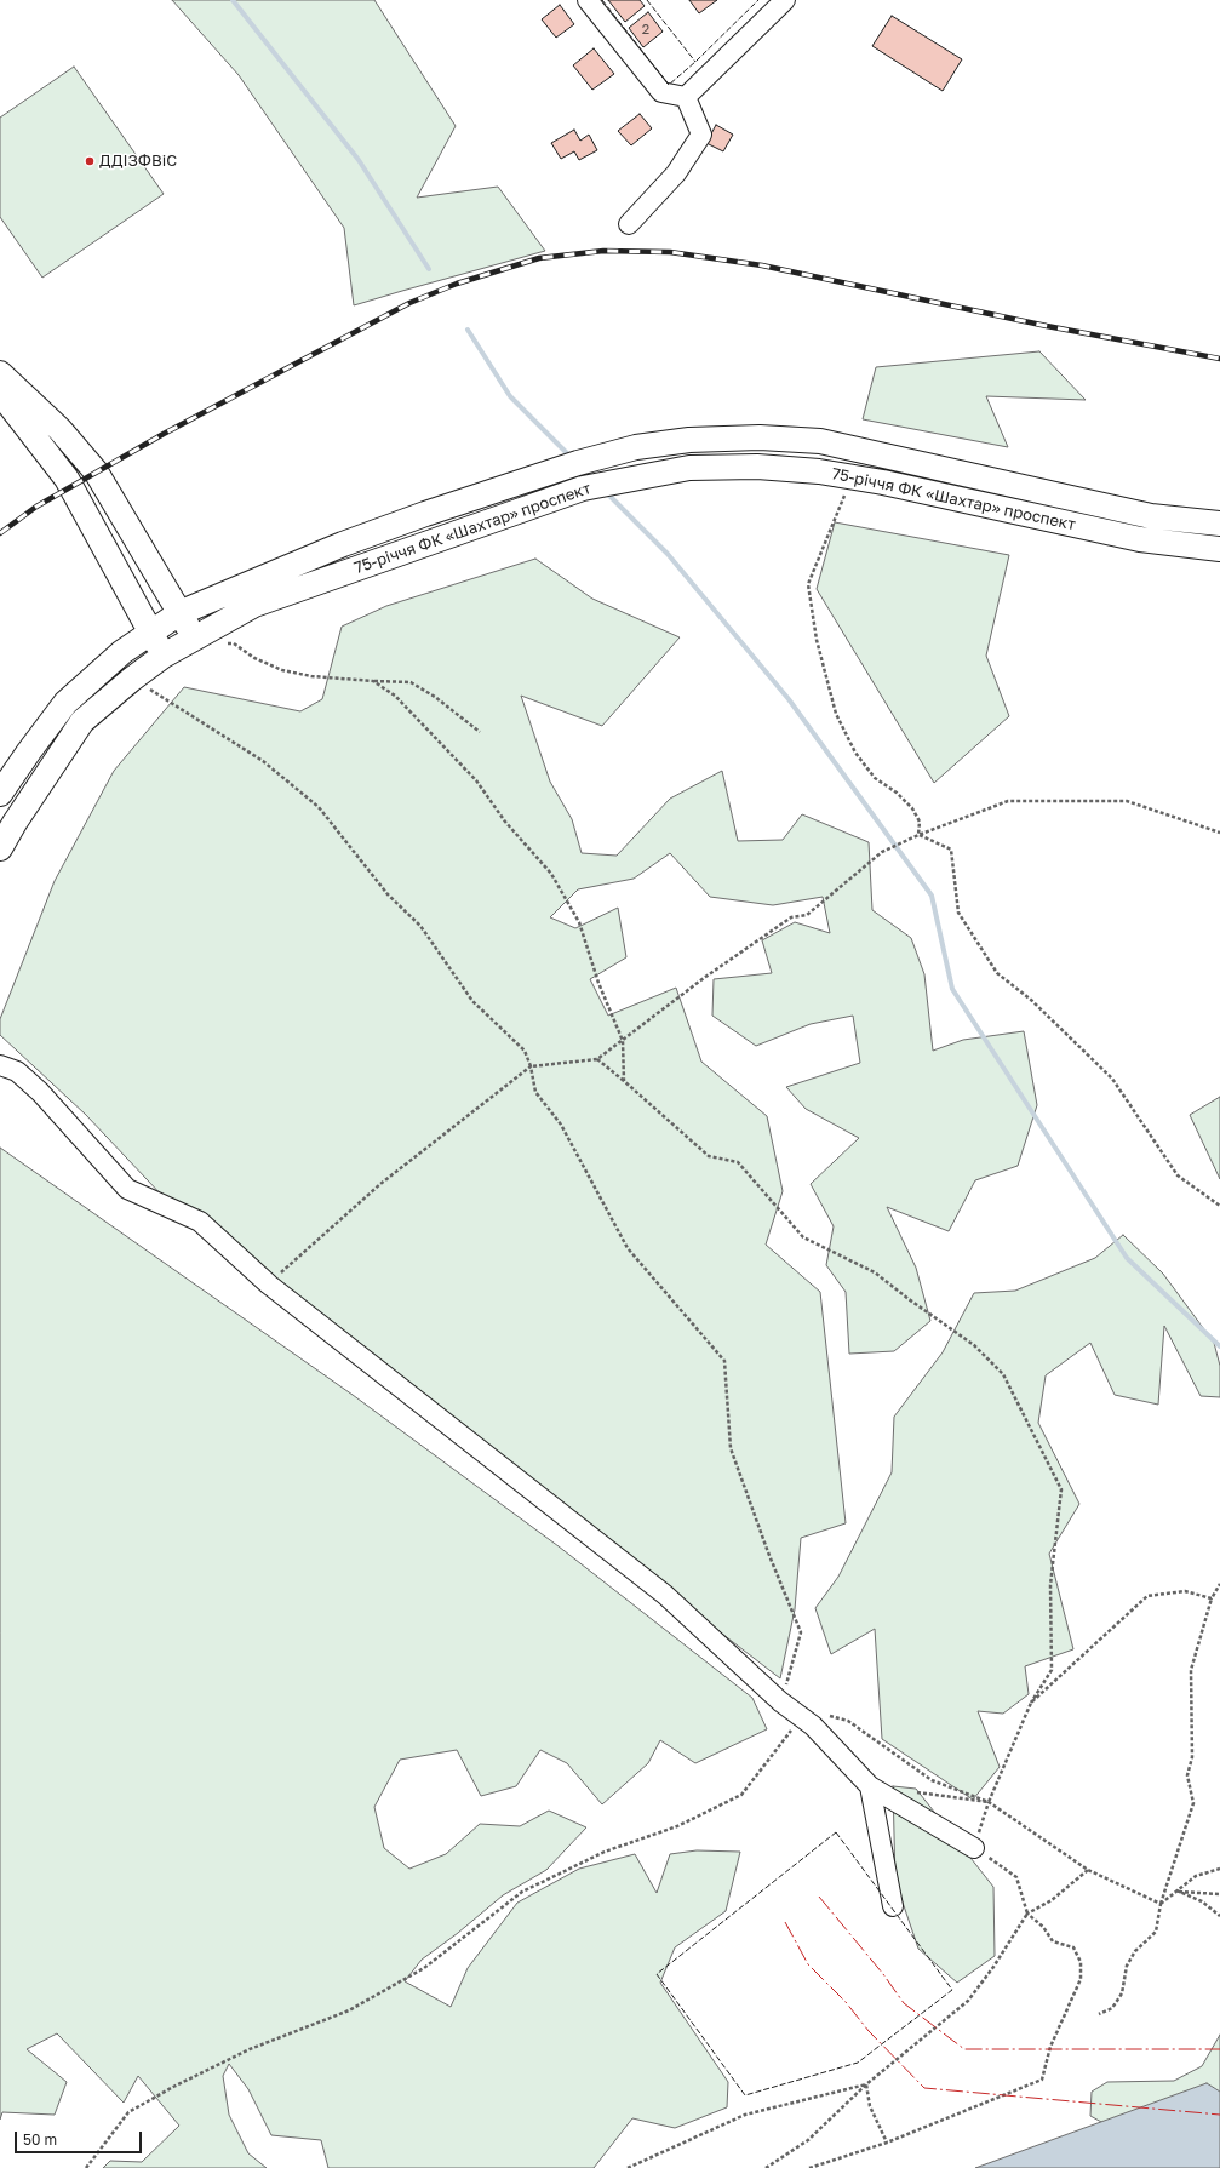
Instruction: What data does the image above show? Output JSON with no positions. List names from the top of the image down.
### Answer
{
  "streets": {
    "main road": ["75-річчя ФК «Шахтар» проспект"]
  },
  "places": ["ДДІЗФВіС"],
  "house_numbers": ["2"],
  "scale_bar": "50 m"
}
